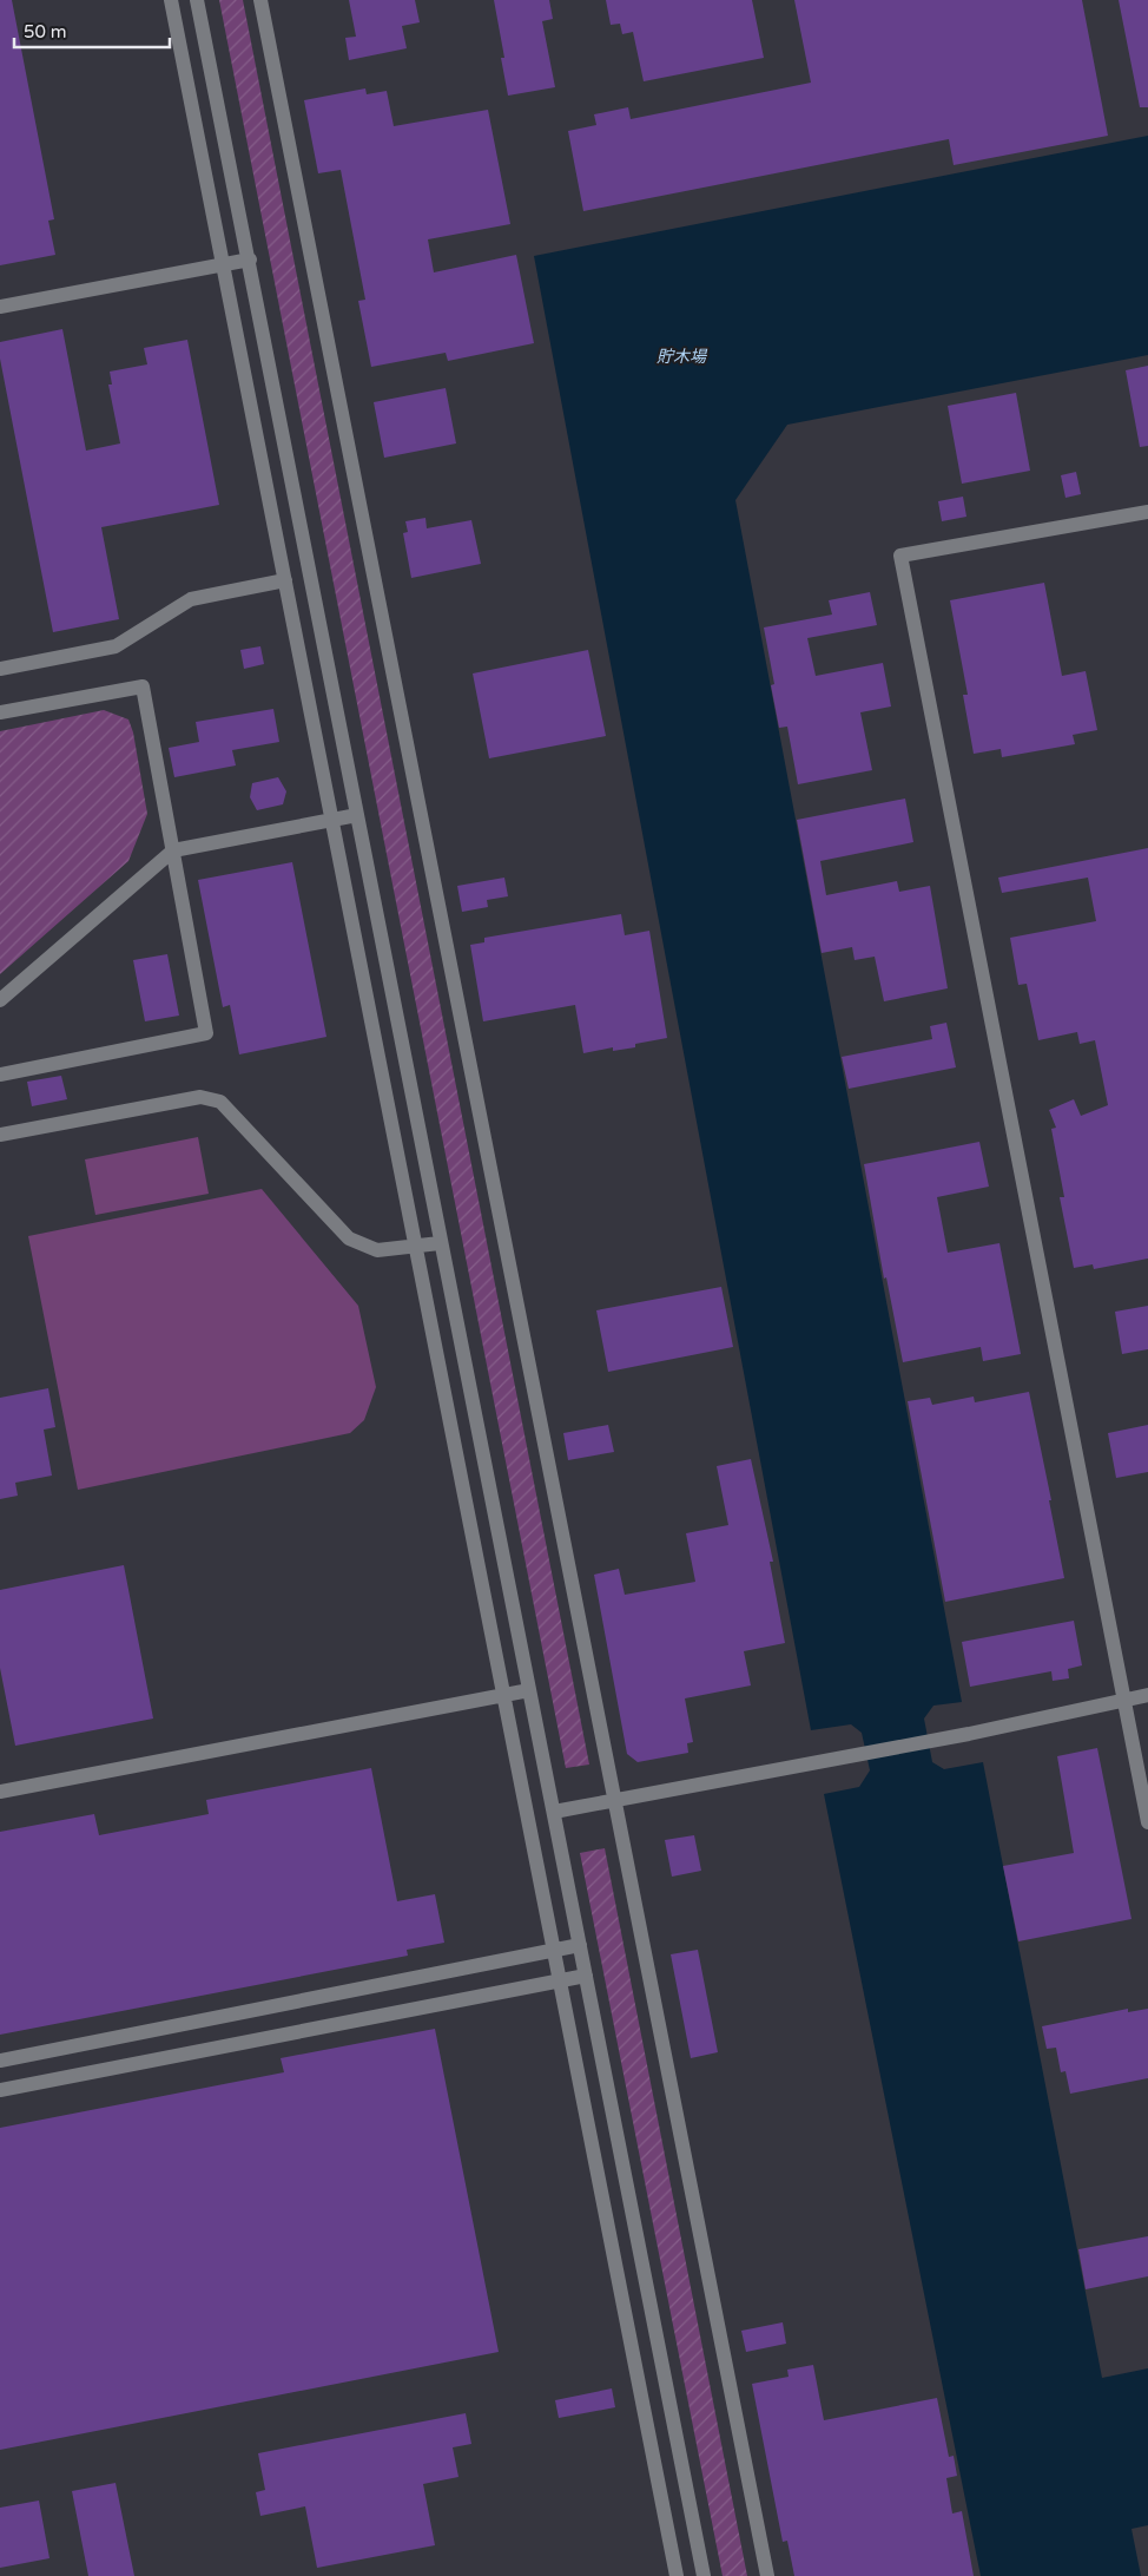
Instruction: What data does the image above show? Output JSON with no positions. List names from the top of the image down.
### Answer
{
  "water": ["貯木場"],
  "scale_bar": "50 m"
}
